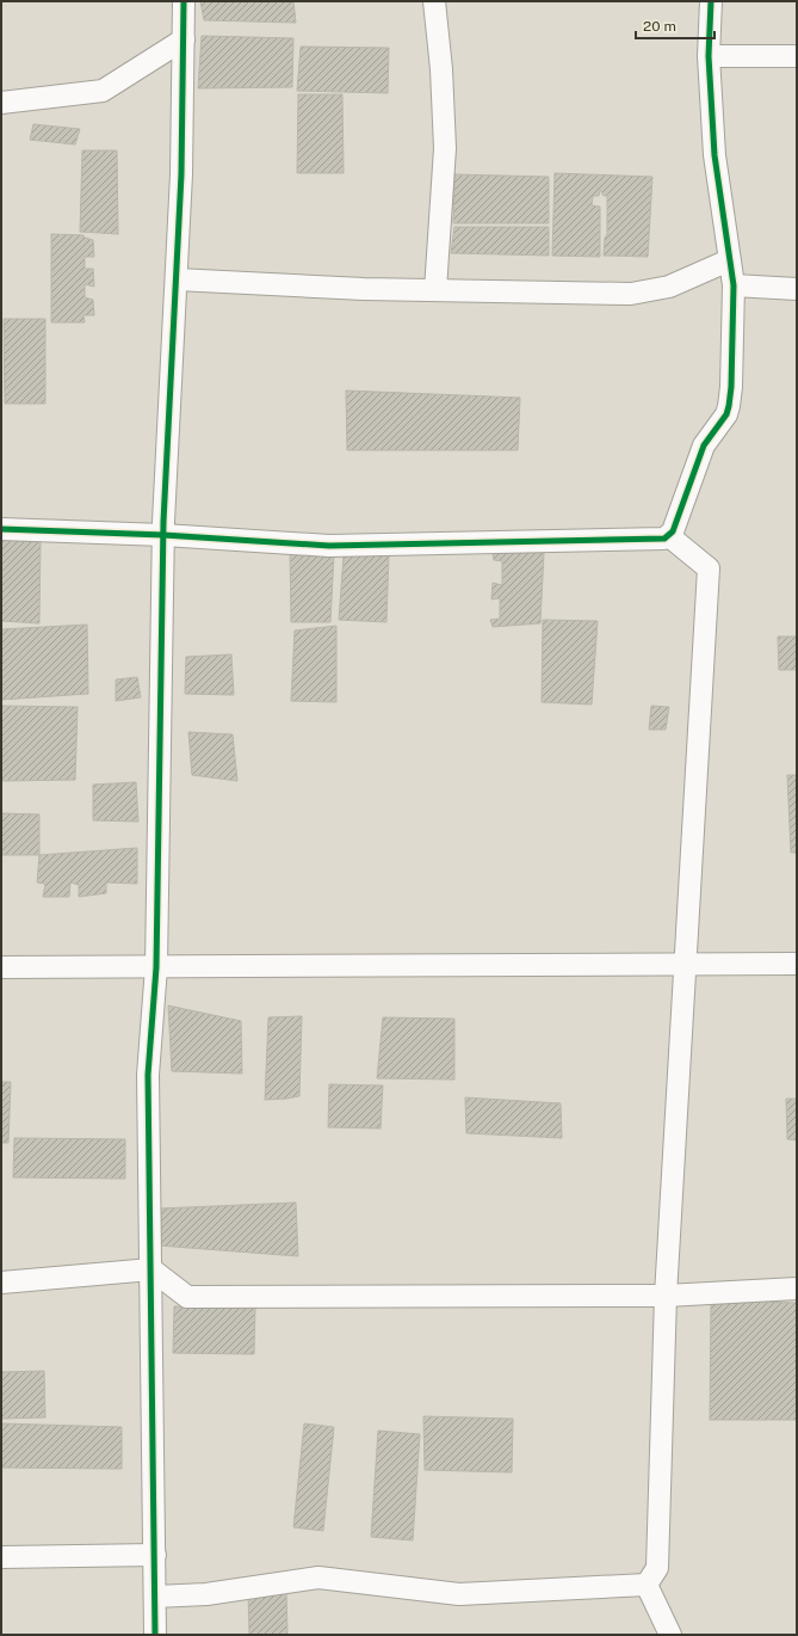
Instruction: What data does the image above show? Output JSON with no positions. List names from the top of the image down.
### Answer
{
  "scale_bar": "20 m"
}
